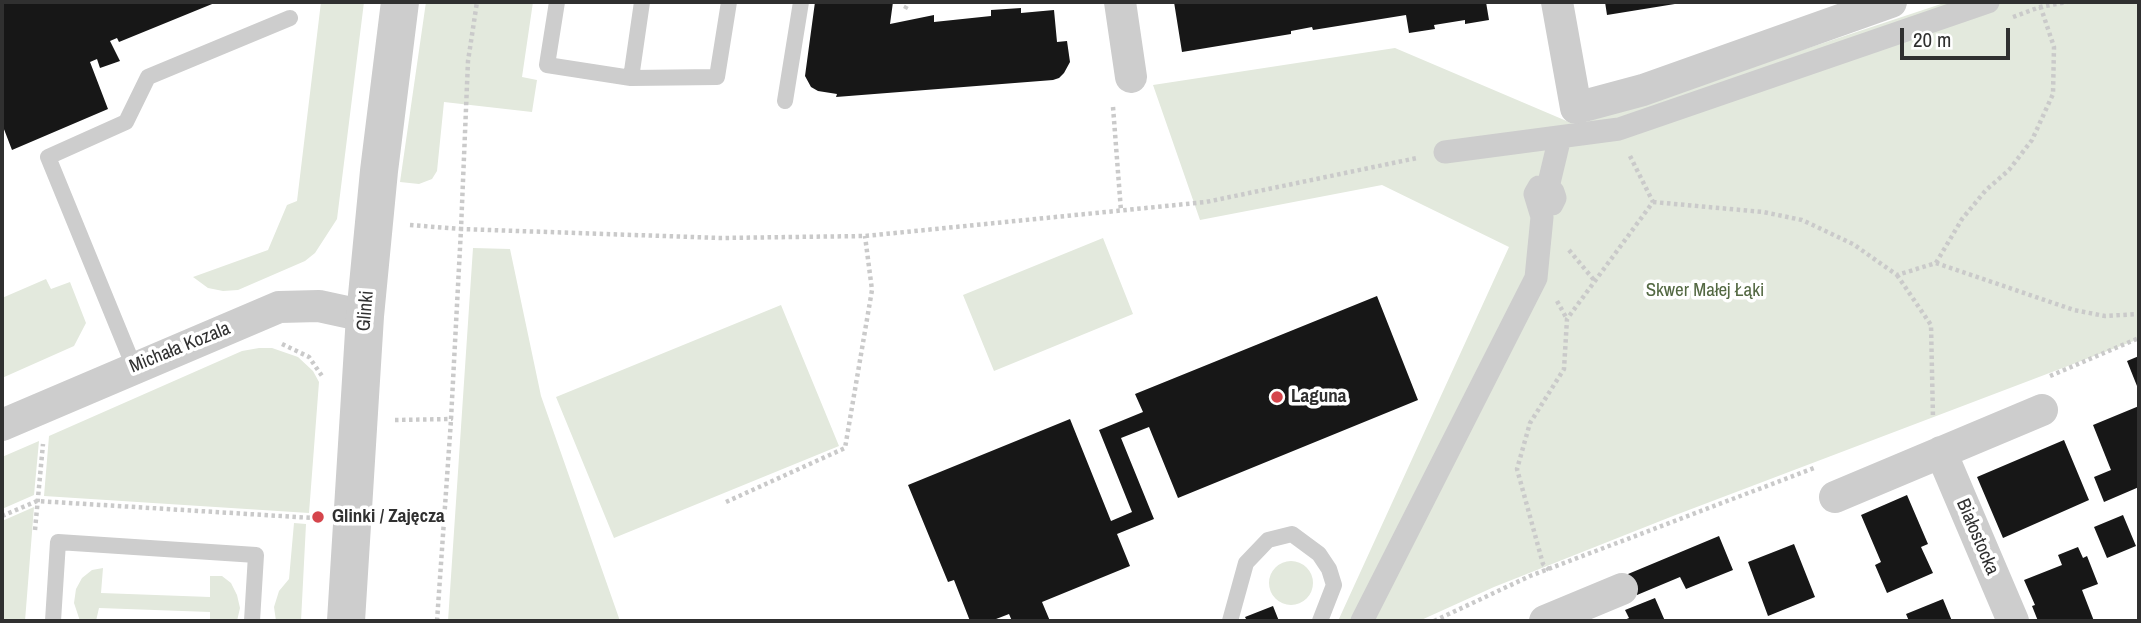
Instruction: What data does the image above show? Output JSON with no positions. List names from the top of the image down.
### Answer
{
  "streets": {
    "street": ["Glinki", "Michała Kozala", "Białostocka"]
  },
  "crossings": [
    ["Glinki", "Michała Kozala"]
  ],
  "parks": ["Skwer Małej Łąki"],
  "places": ["Laguna", "Glinki / Zajęcza"],
  "scale_bar": "20 m"
}
